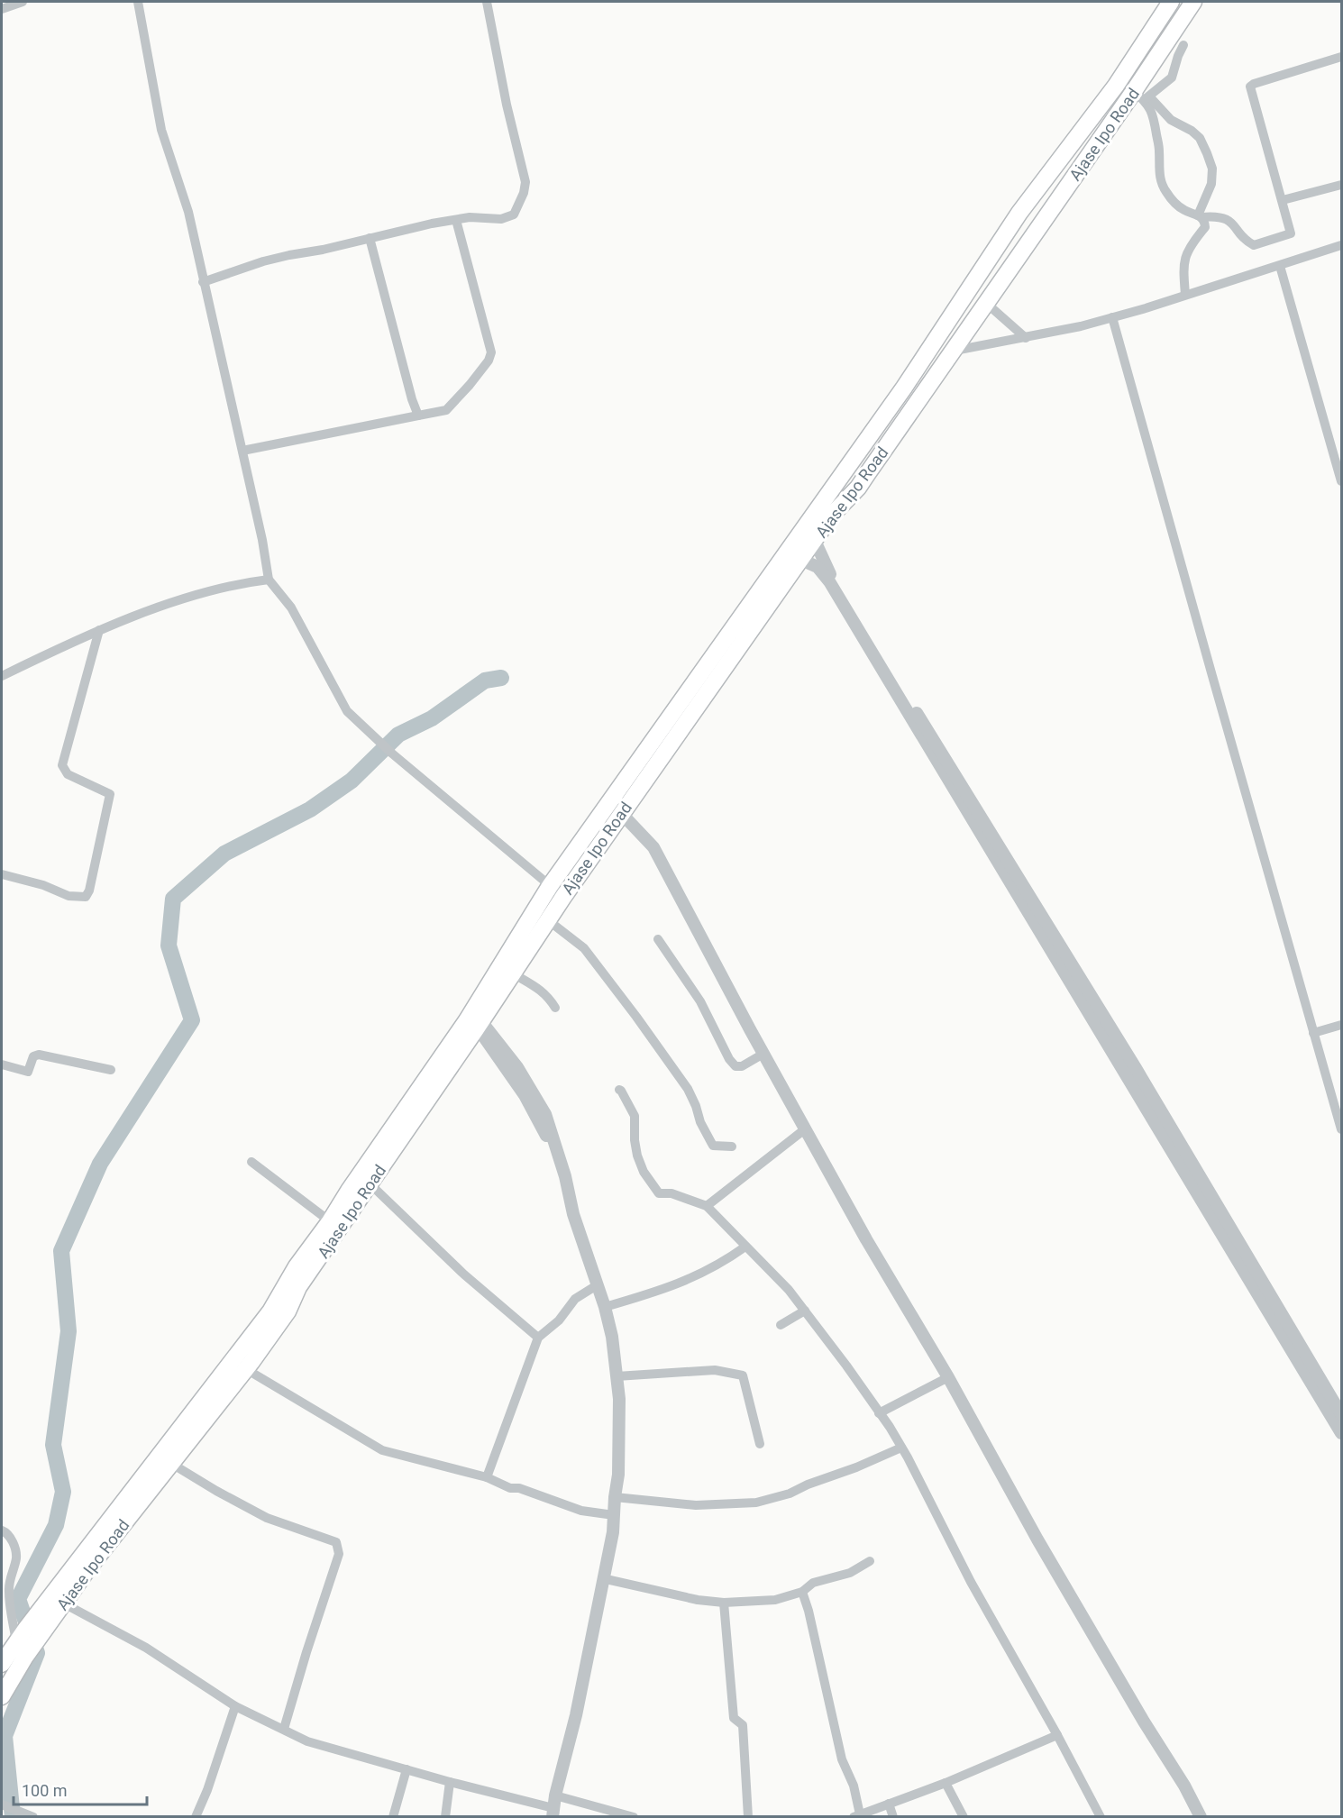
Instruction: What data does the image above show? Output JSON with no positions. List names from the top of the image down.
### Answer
{
  "streets": {
    "highway": ["Ajase Ipo Road"]
  },
  "scale_bar": "100 m"
}
